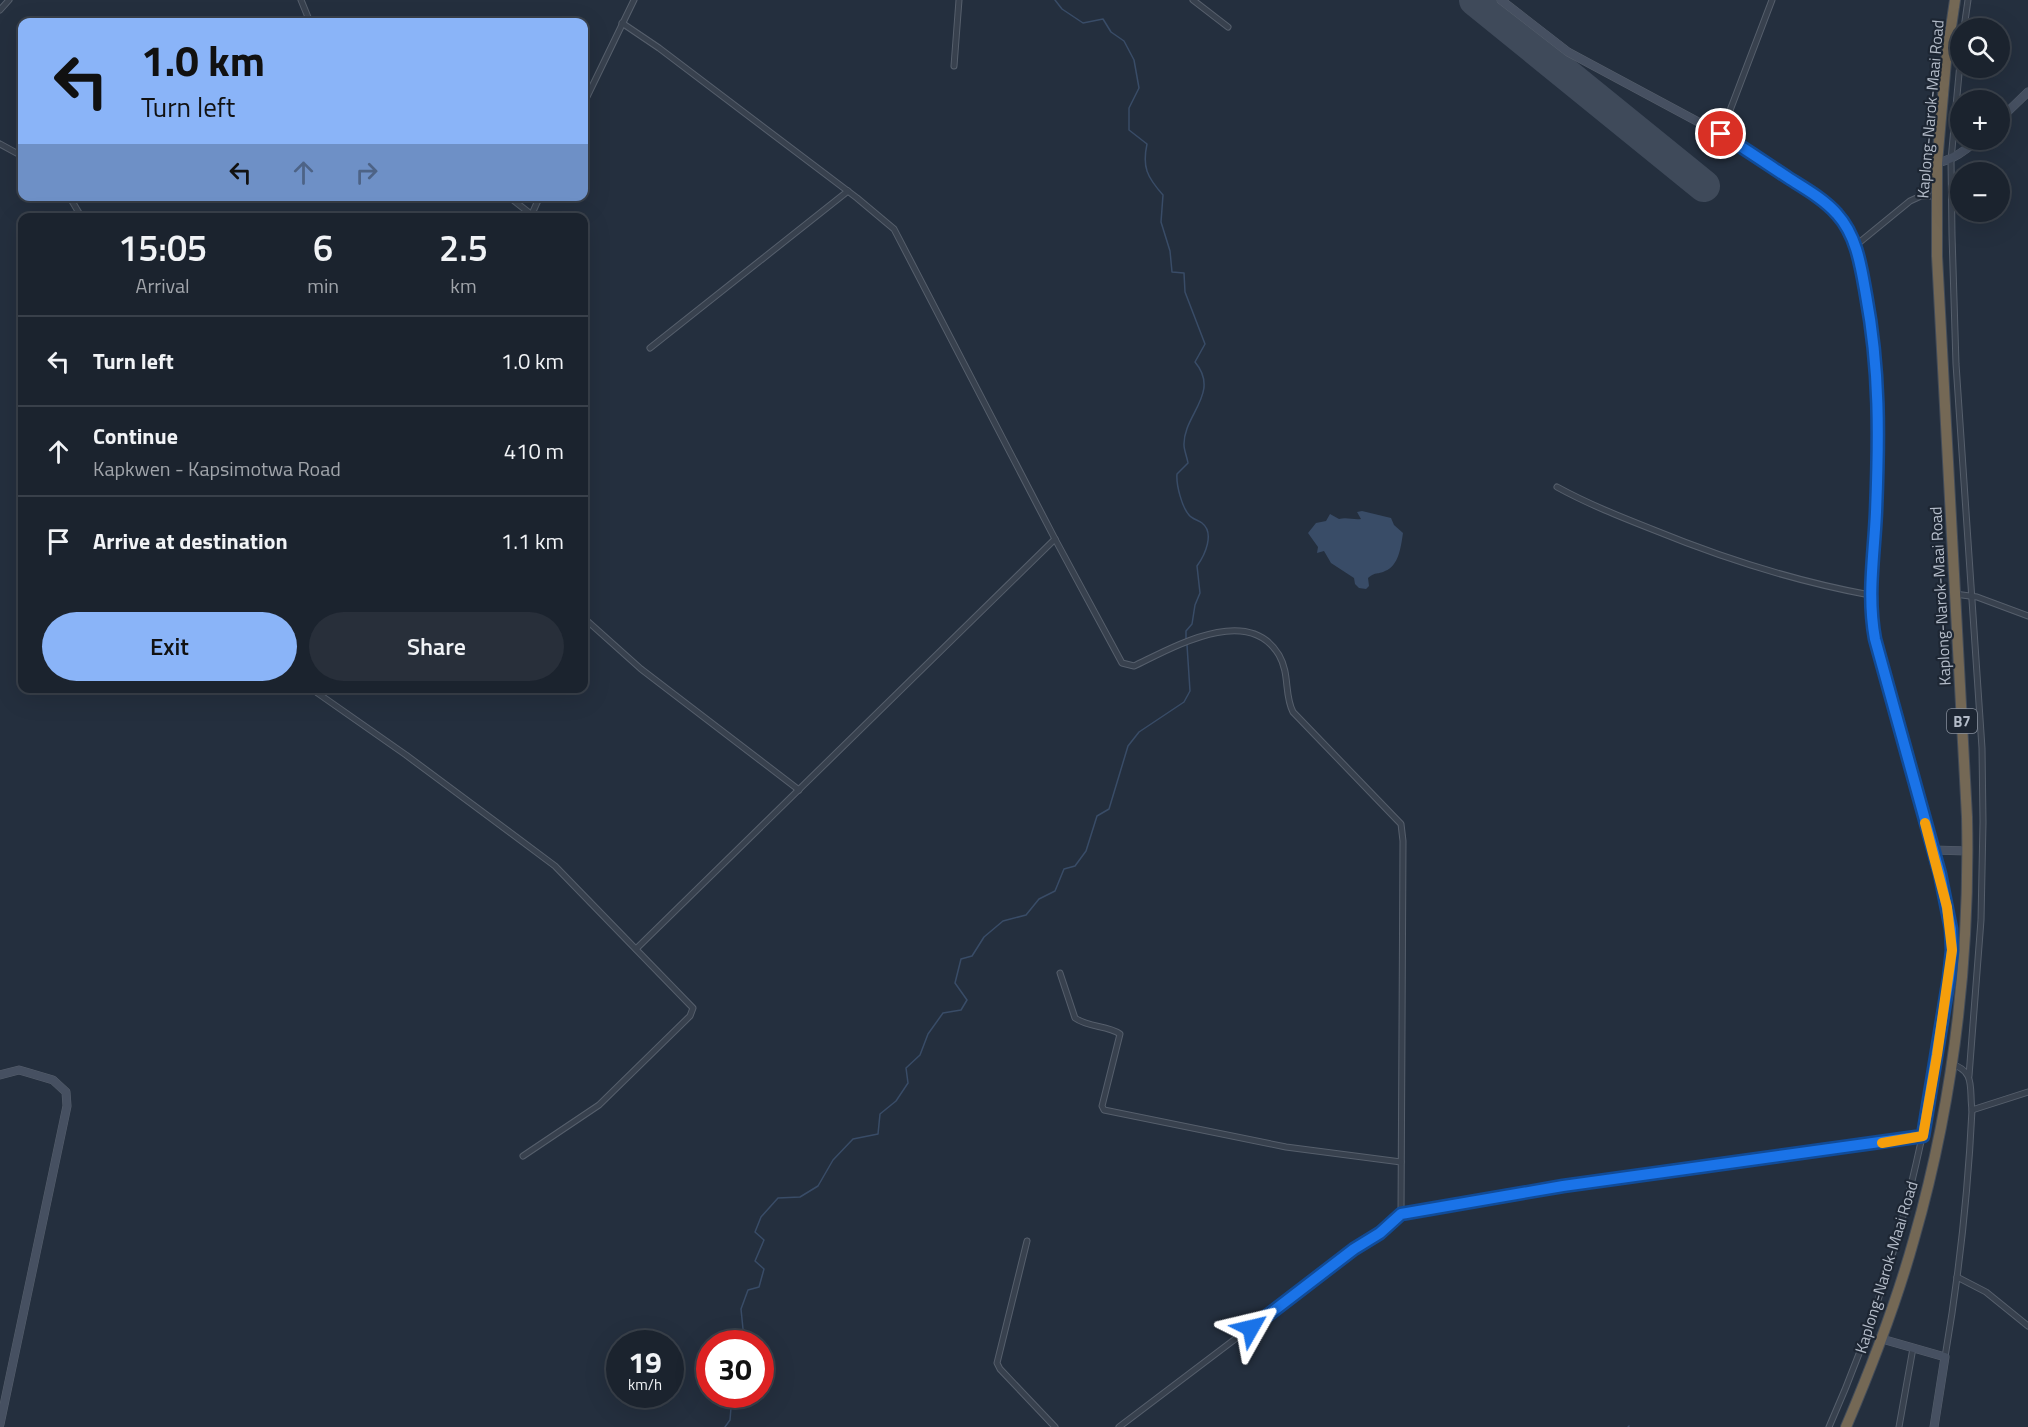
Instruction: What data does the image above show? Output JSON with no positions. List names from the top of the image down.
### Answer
{
  "streets": {
    "highway": ["Kaplong-Narok-Maai Road", "B7"]
  },
  "page": {
    "map_buttons": ["+", "−"],
    "turn": ["1.0 km", "Turn left"],
    "eta": [
      "15:05",
      "Arrival",
      "6",
      "min",
      "2.5",
      "km"
    ],
    "list": [
      {
        "name": "Turn left",
        "value": "1.0 km"
      },
      {
        "name": "Continue",
        "note": "Kapkwen - Kapsimotwa Road",
        "value": "410 m"
      },
      {
        "name": "Arrive at destination",
        "value": "1.1 km"
      }
    ],
    "buttons": ["Exit", "Share"],
    "speed": "19 km/h",
    "limit": "30"
  }
}
